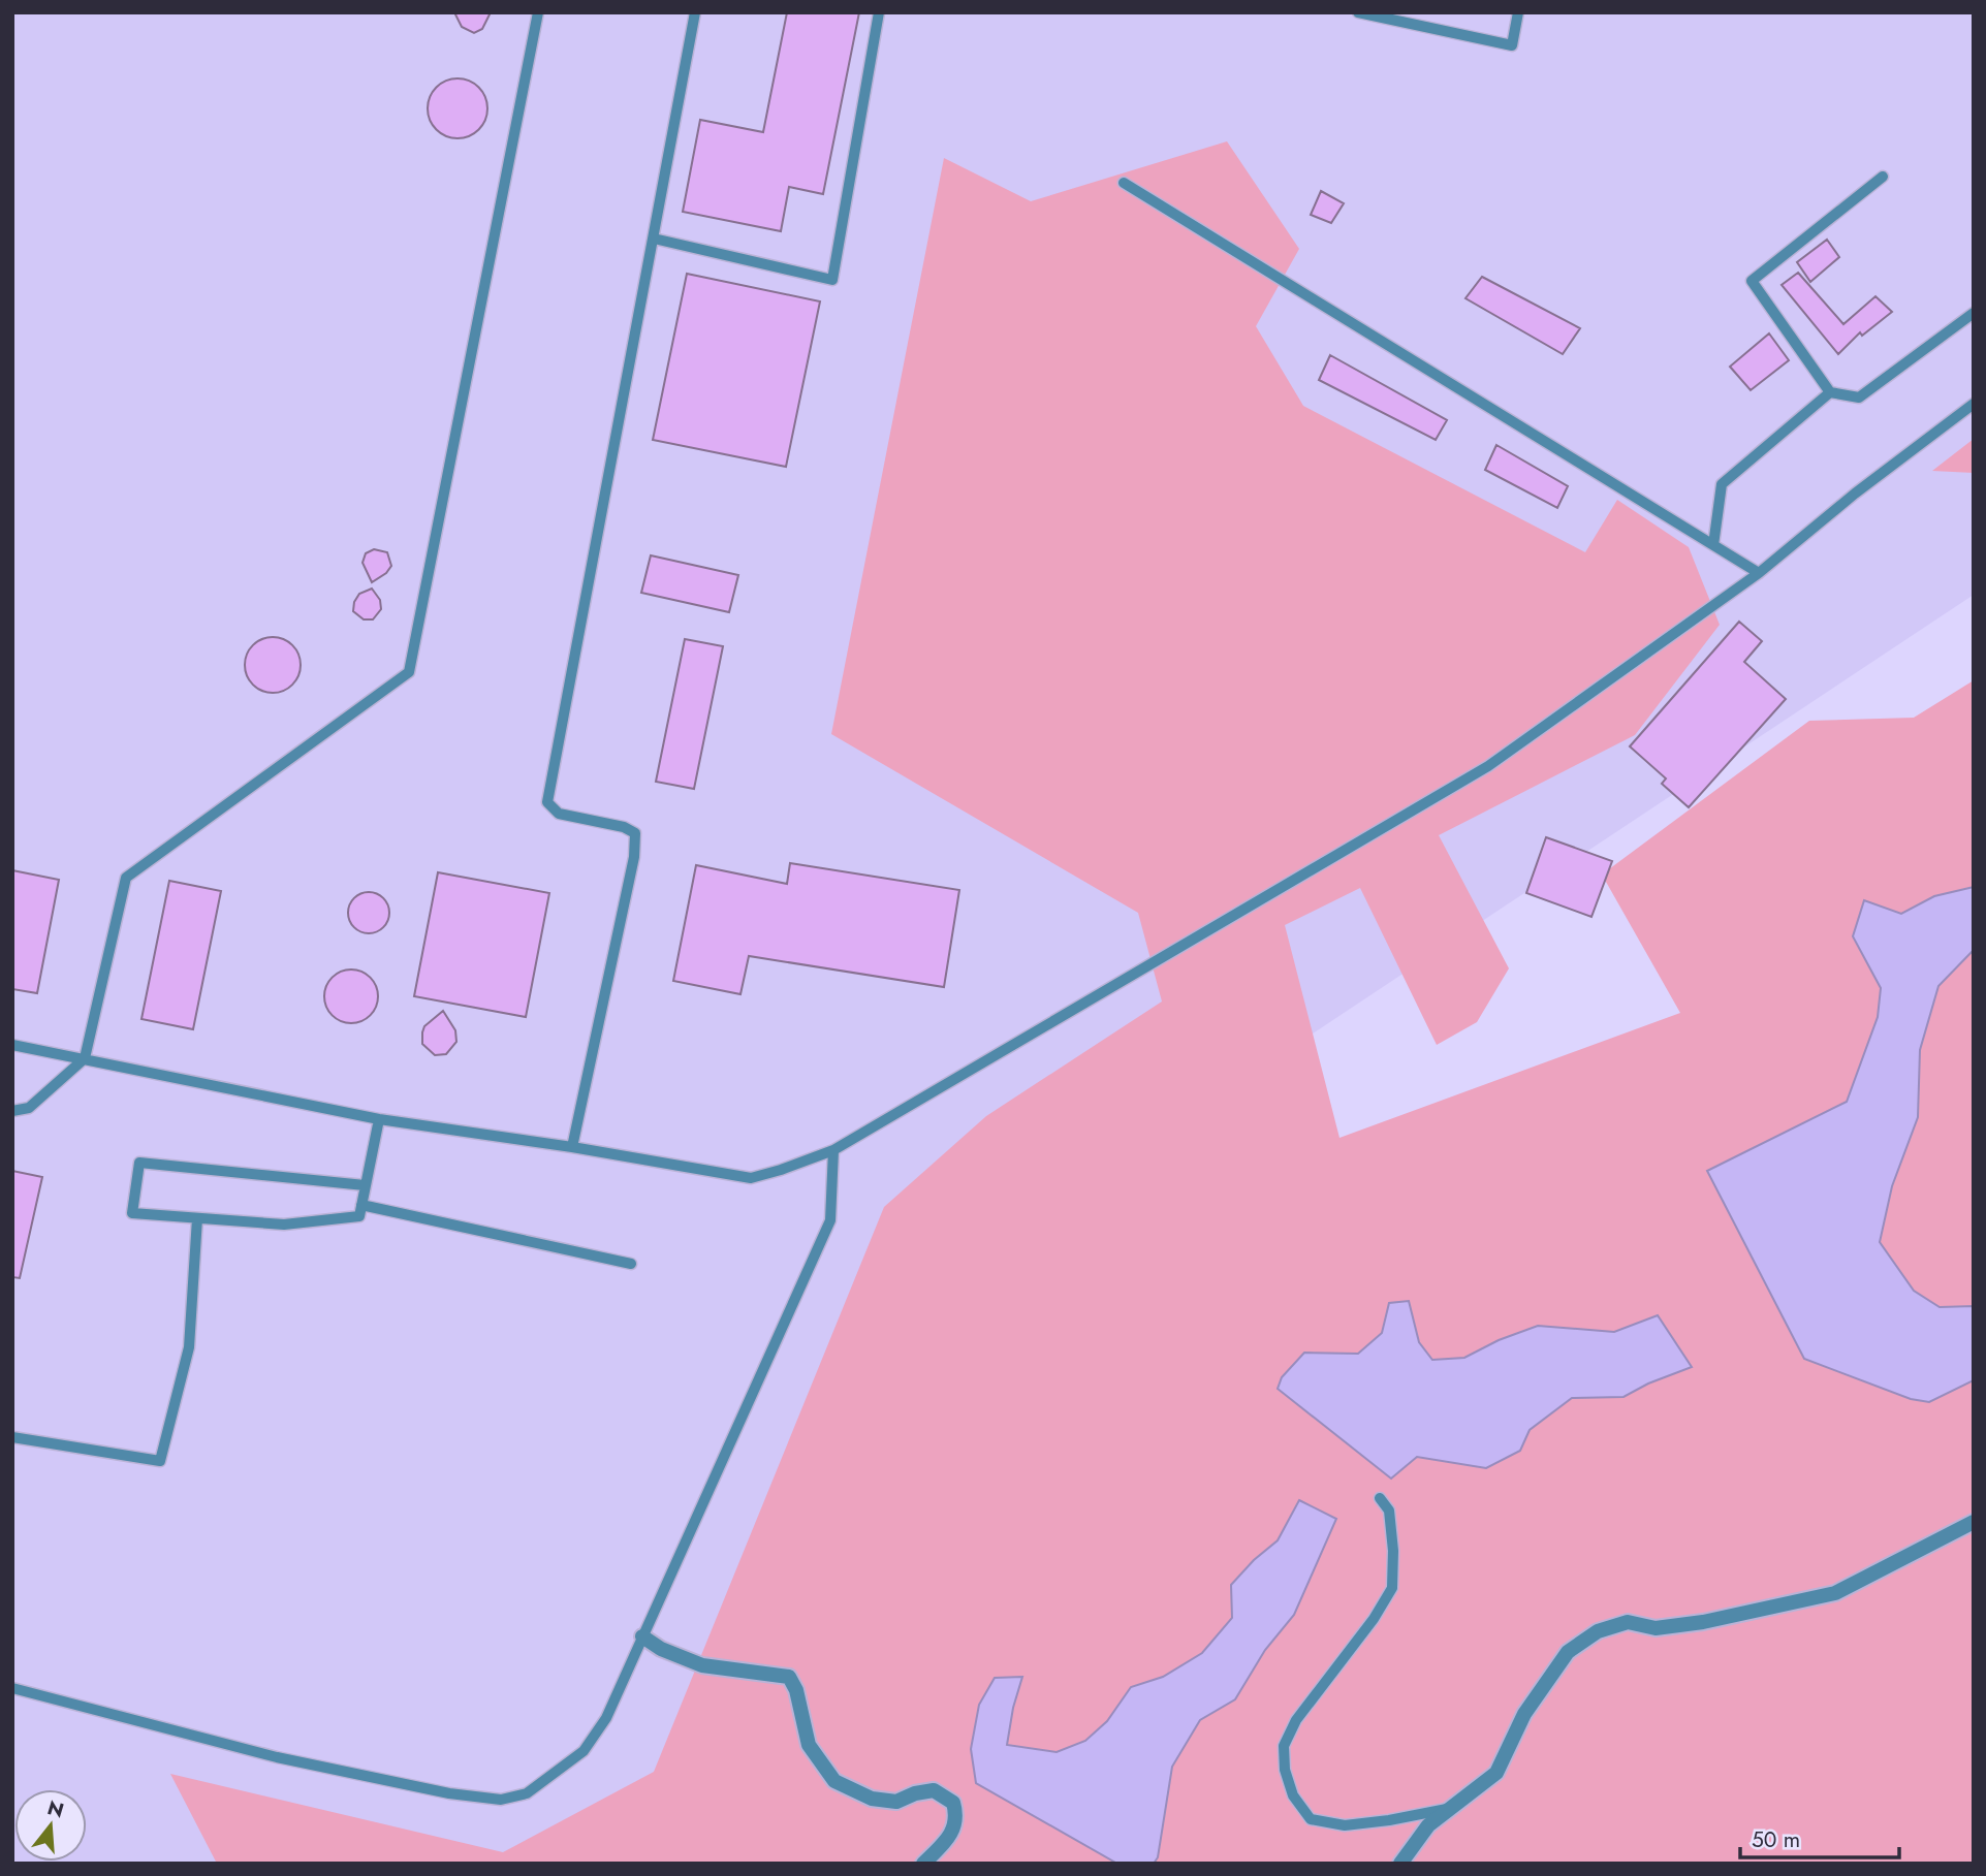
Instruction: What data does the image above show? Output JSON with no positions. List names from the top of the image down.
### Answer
{
  "scale_bar": "50 m",
  "north": "top"
}
